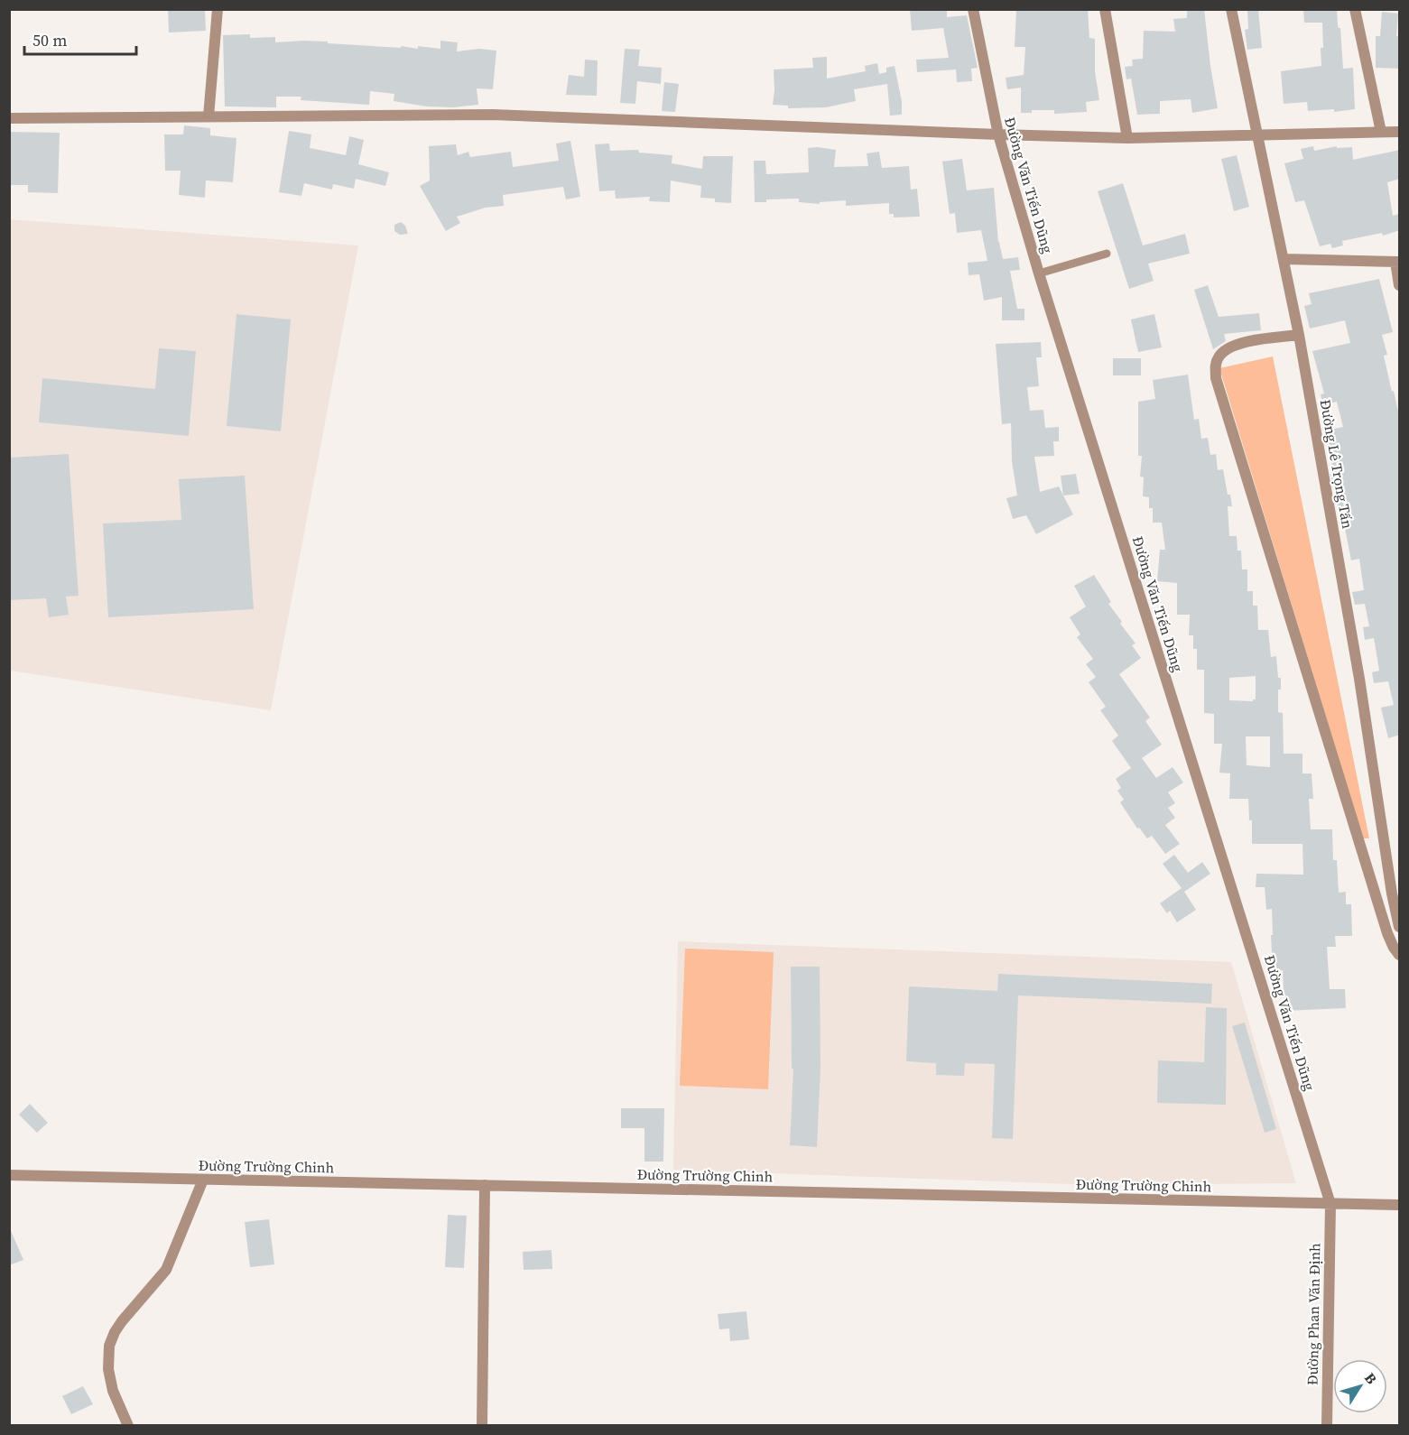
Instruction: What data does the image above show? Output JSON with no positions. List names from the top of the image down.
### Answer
{
  "streets": {
    "street": [
      "Đường Văn Tiến Dũng",
      "Đường Lê Trọng Tấn",
      "Đường Trường Chinh",
      "Đường Phan Văn Định"
    ]
  },
  "crossings": [
    ["Đường Văn Tiến Dũng", "Đường Trường Chinh"],
    ["Đường Văn Tiến Dũng", "Đường Phan Văn Định"],
    ["Đường Trường Chinh", "Đường Phan Văn Định"]
  ],
  "scale_bar": "50 m",
  "north": "top right"
}
